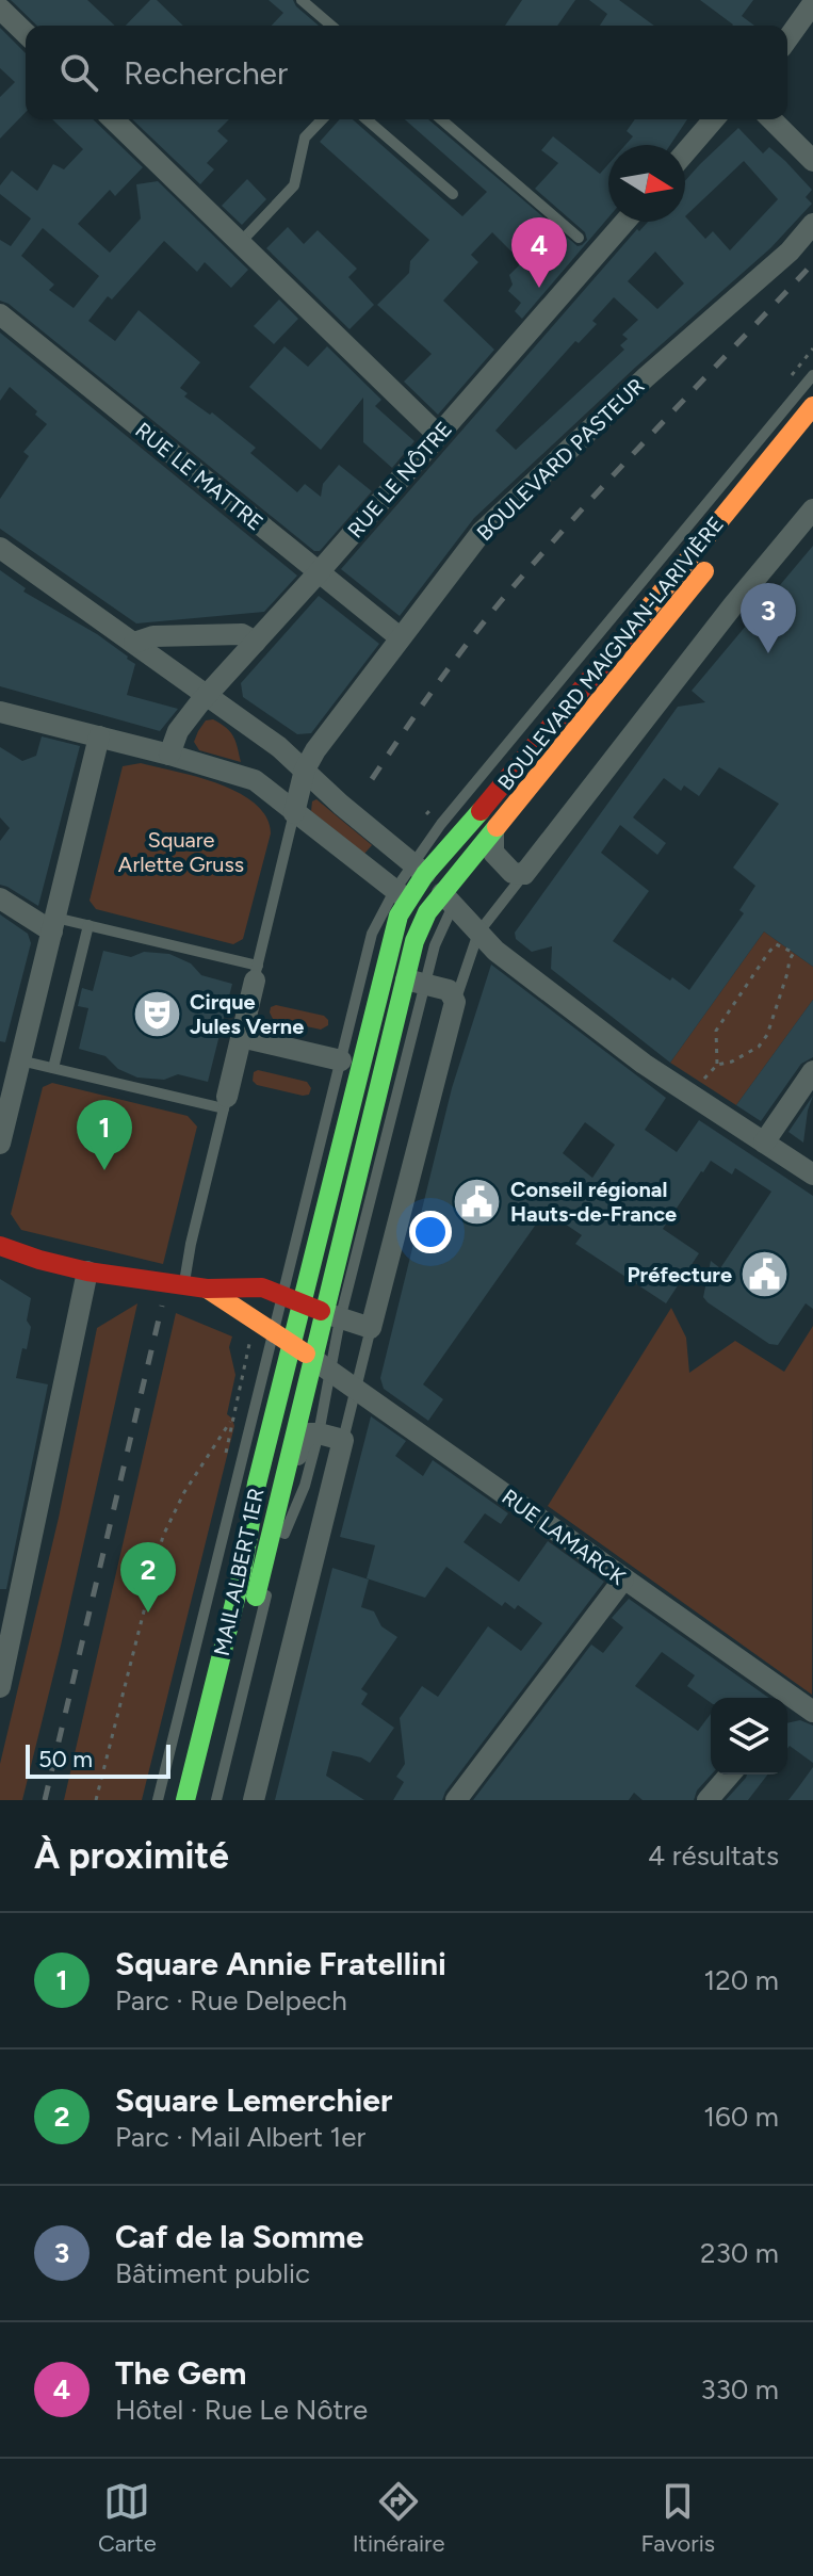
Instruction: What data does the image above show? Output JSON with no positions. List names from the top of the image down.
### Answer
{
  "streets": {
    "main road": ["BOULEVARD MAIGNAN-LARIVIÈRE", "MAIL ALBERT 1ER"],
    "street": [
      "BOULEVARD PASTEUR",
      "RUE LE MATTRE",
      "RUE LE NÔTRE",
      "RUE LAMARCK"
    ]
  },
  "crossings": [
    ["BOULEVARD PASTEUR", "RUE LE MATTRE"],
    ["RUE LE MATTRE", "RUE LE NÔTRE"],
    ["BOULEVARD MAIGNAN-LARIVIÈRE", "MAIL ALBERT 1ER"],
    ["RUE LAMARCK", "MAIL ALBERT 1ER"]
  ],
  "parks": ["Square Arlette Gruss"],
  "places": {
    "theatre": ["Cirque Jules Verne"],
    "public building": ["Conseil régional Hauts-de-France", "Préfecture"]
  },
  "scale_bar": "50 m",
  "north": "right",
  "page": {
    "search": "Rechercher",
    "pins": [
      "4",
      "3",
      "1",
      "2"
    ],
    "scale": "50 m",
    "heading": ["À proximité", "4 résultats"],
    "list": [
      {
        "mark": "1",
        "name": "Square Annie Fratellini",
        "note": "Parc · Rue Delpech",
        "value": "120 m"
      },
      {
        "mark": "2",
        "name": "Square Lemerchier",
        "note": "Parc · Mail Albert 1er",
        "value": "160 m"
      },
      {
        "mark": "3",
        "name": "Caf de la Somme",
        "note": "Bâtiment public",
        "value": "230 m"
      },
      {
        "mark": "4",
        "name": "The Gem",
        "note": "Hôtel · Rue Le Nôtre",
        "value": "330 m"
      }
    ],
    "nav": ["Carte", "Itinéraire", "Favoris"]
  }
}
